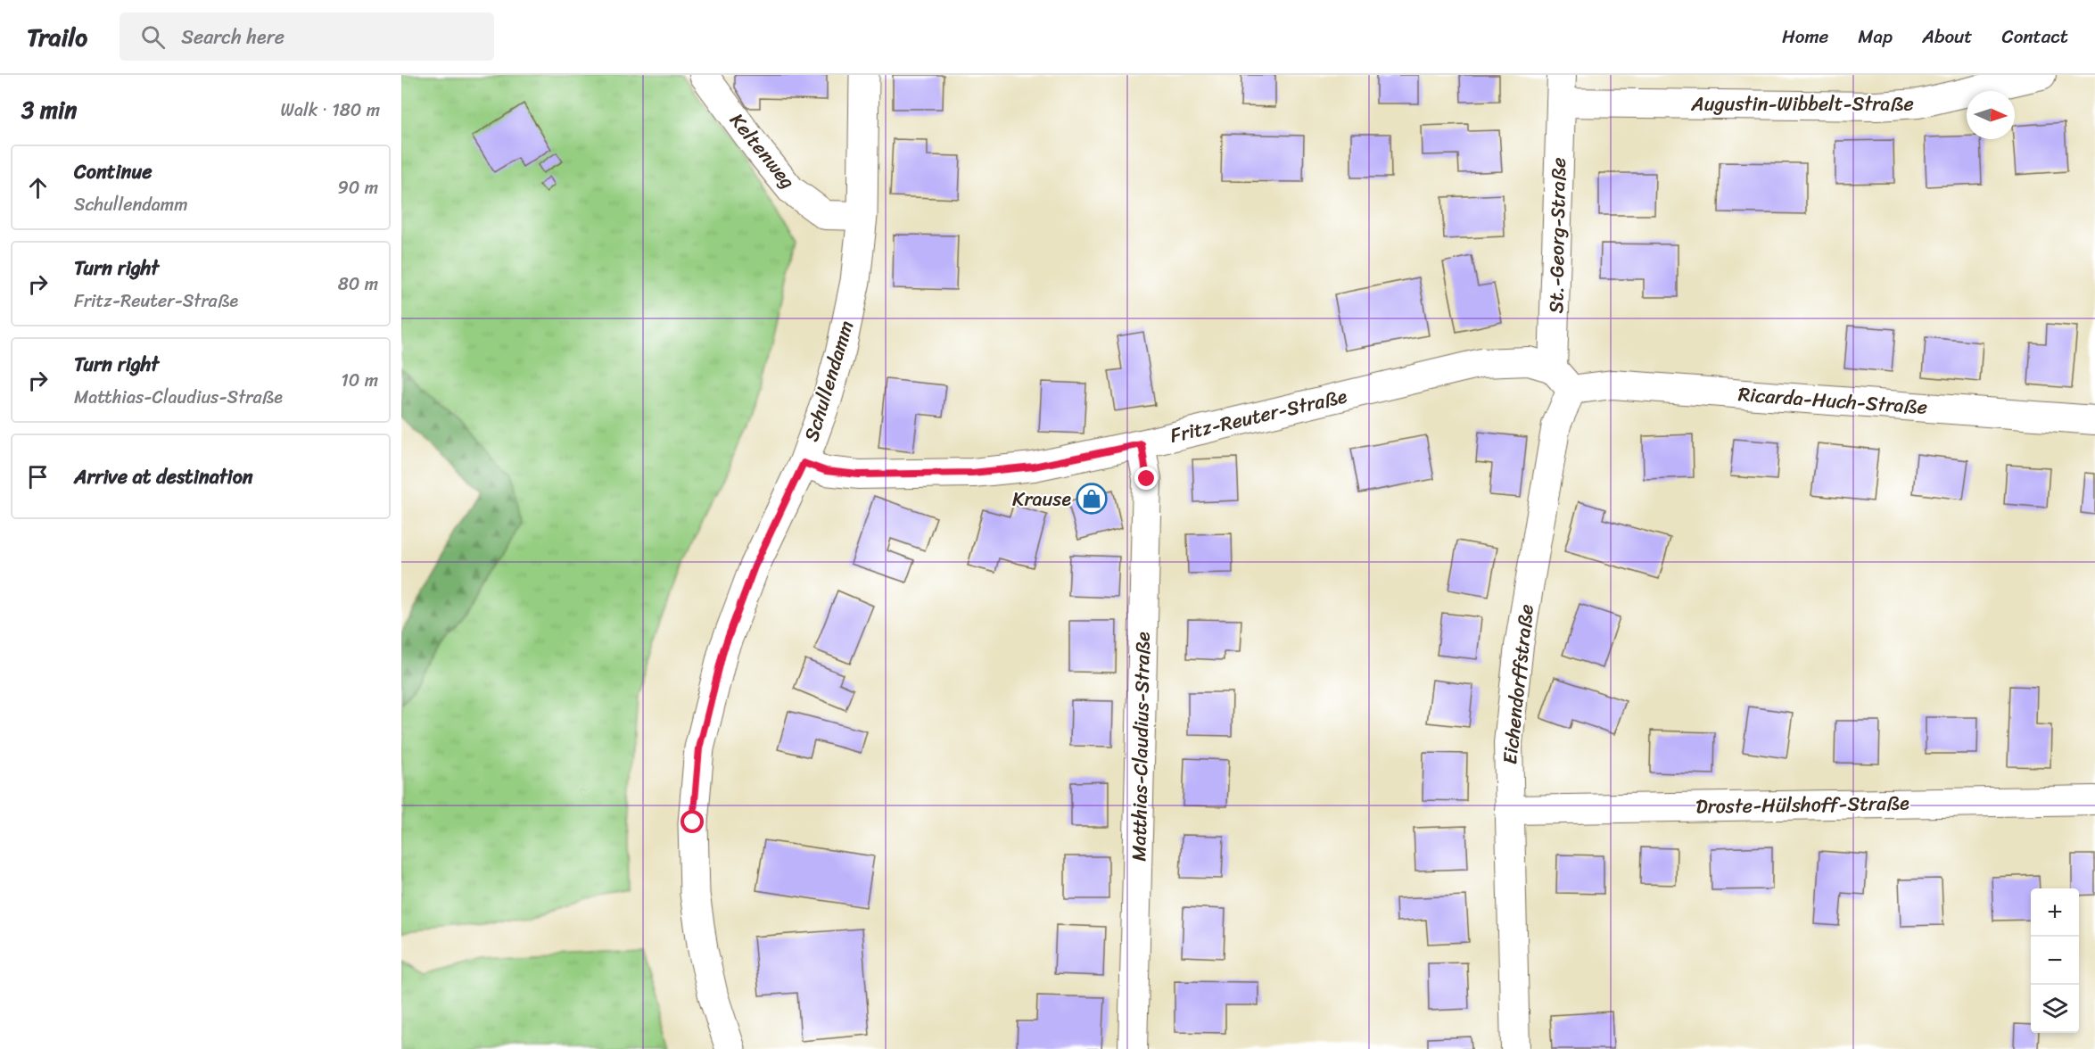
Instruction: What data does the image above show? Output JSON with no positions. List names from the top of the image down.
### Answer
{
  "streets": {
    "main road": ["Schullendamm"],
    "street": [
      "Augustin-Wibbelt-Straße",
      "Keltenweg",
      "St.-Georg-Straße",
      "Ricarda-Huch-Straße",
      "Fritz-Reuter-Straße",
      "Eichendorffstraße",
      "Matthias-Claudius-Straße",
      "Droste-Hülshoff-Straße"
    ]
  },
  "crossings": [
    ["Augustin-Wibbelt-Straße", "St.-Georg-Straße"],
    ["Keltenweg", "Schullendamm"],
    ["St.-Georg-Straße", "Fritz-Reuter-Straße"],
    ["Schullendamm", "Fritz-Reuter-Straße"],
    ["Ricarda-Huch-Straße", "Eichendorffstraße"],
    ["Fritz-Reuter-Straße", "Matthias-Claudius-Straße"],
    ["Eichendorffstraße", "Droste-Hülshoff-Straße"]
  ],
  "places": {
    "shop": ["Krause"]
  },
  "north": "right",
  "page": {
    "header": "Trailo",
    "search": "Search here",
    "nav": [
      "Home",
      "Map",
      "About",
      "Contact"
    ],
    "heading": ["3 min", "Walk · 180 m"],
    "list": [
      ["Continue", "Schullendamm", "90 m"],
      ["Turn right", "Fritz-Reuter-Straße", "80 m"],
      ["Turn right", "Matthias-Claudius-Straße", "10 m"],
      "Arrive at destination"
    ],
    "map_buttons": ["+", "−"]
  }
}
